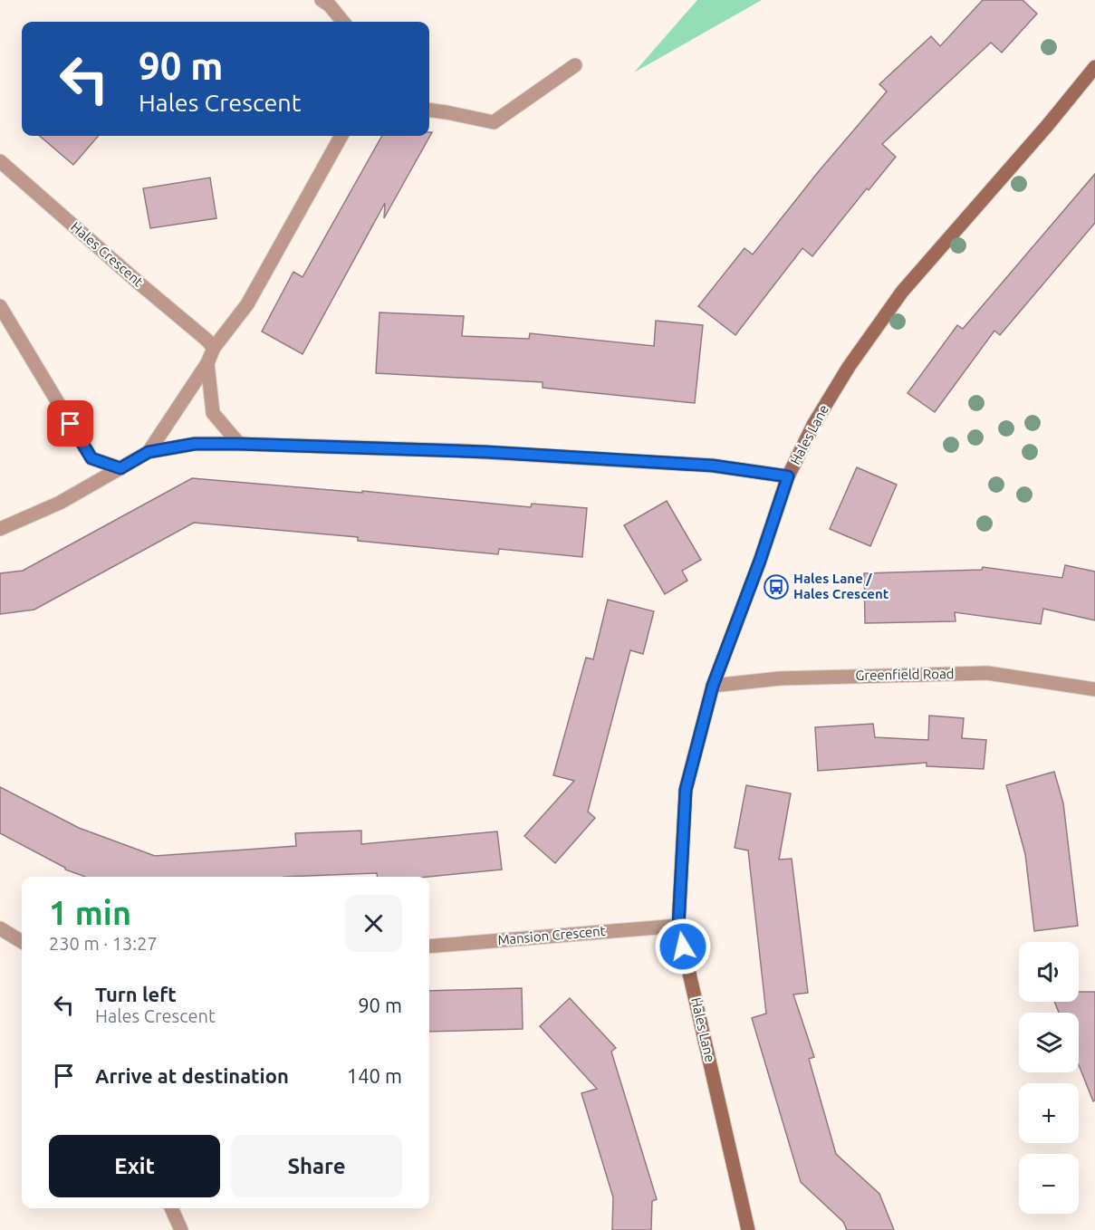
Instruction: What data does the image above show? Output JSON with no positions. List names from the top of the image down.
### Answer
{
  "streets": {
    "street": [
      "Hales Crescent",
      "Hales Lane",
      "Greenfield Road",
      "Mansion Crescent"
    ]
  },
  "crossings": [
    ["Hales Lane", "Greenfield Road"],
    ["Hales Lane", "Mansion Crescent"]
  ],
  "places": {
    "bus stop": ["Hales Lane / Hales Crescent"]
  },
  "page": {
    "turn": ["90 m", "Hales Crescent"],
    "heading": ["1 min", "230 m · 13:27"],
    "map_buttons": ["+", "−"],
    "list": [
      {
        "name": "Turn left",
        "note": "Hales Crescent",
        "value": "90 m"
      },
      {
        "name": "Arrive at destination",
        "value": "140 m"
      }
    ],
    "buttons": ["Exit", "Share"]
  }
}
